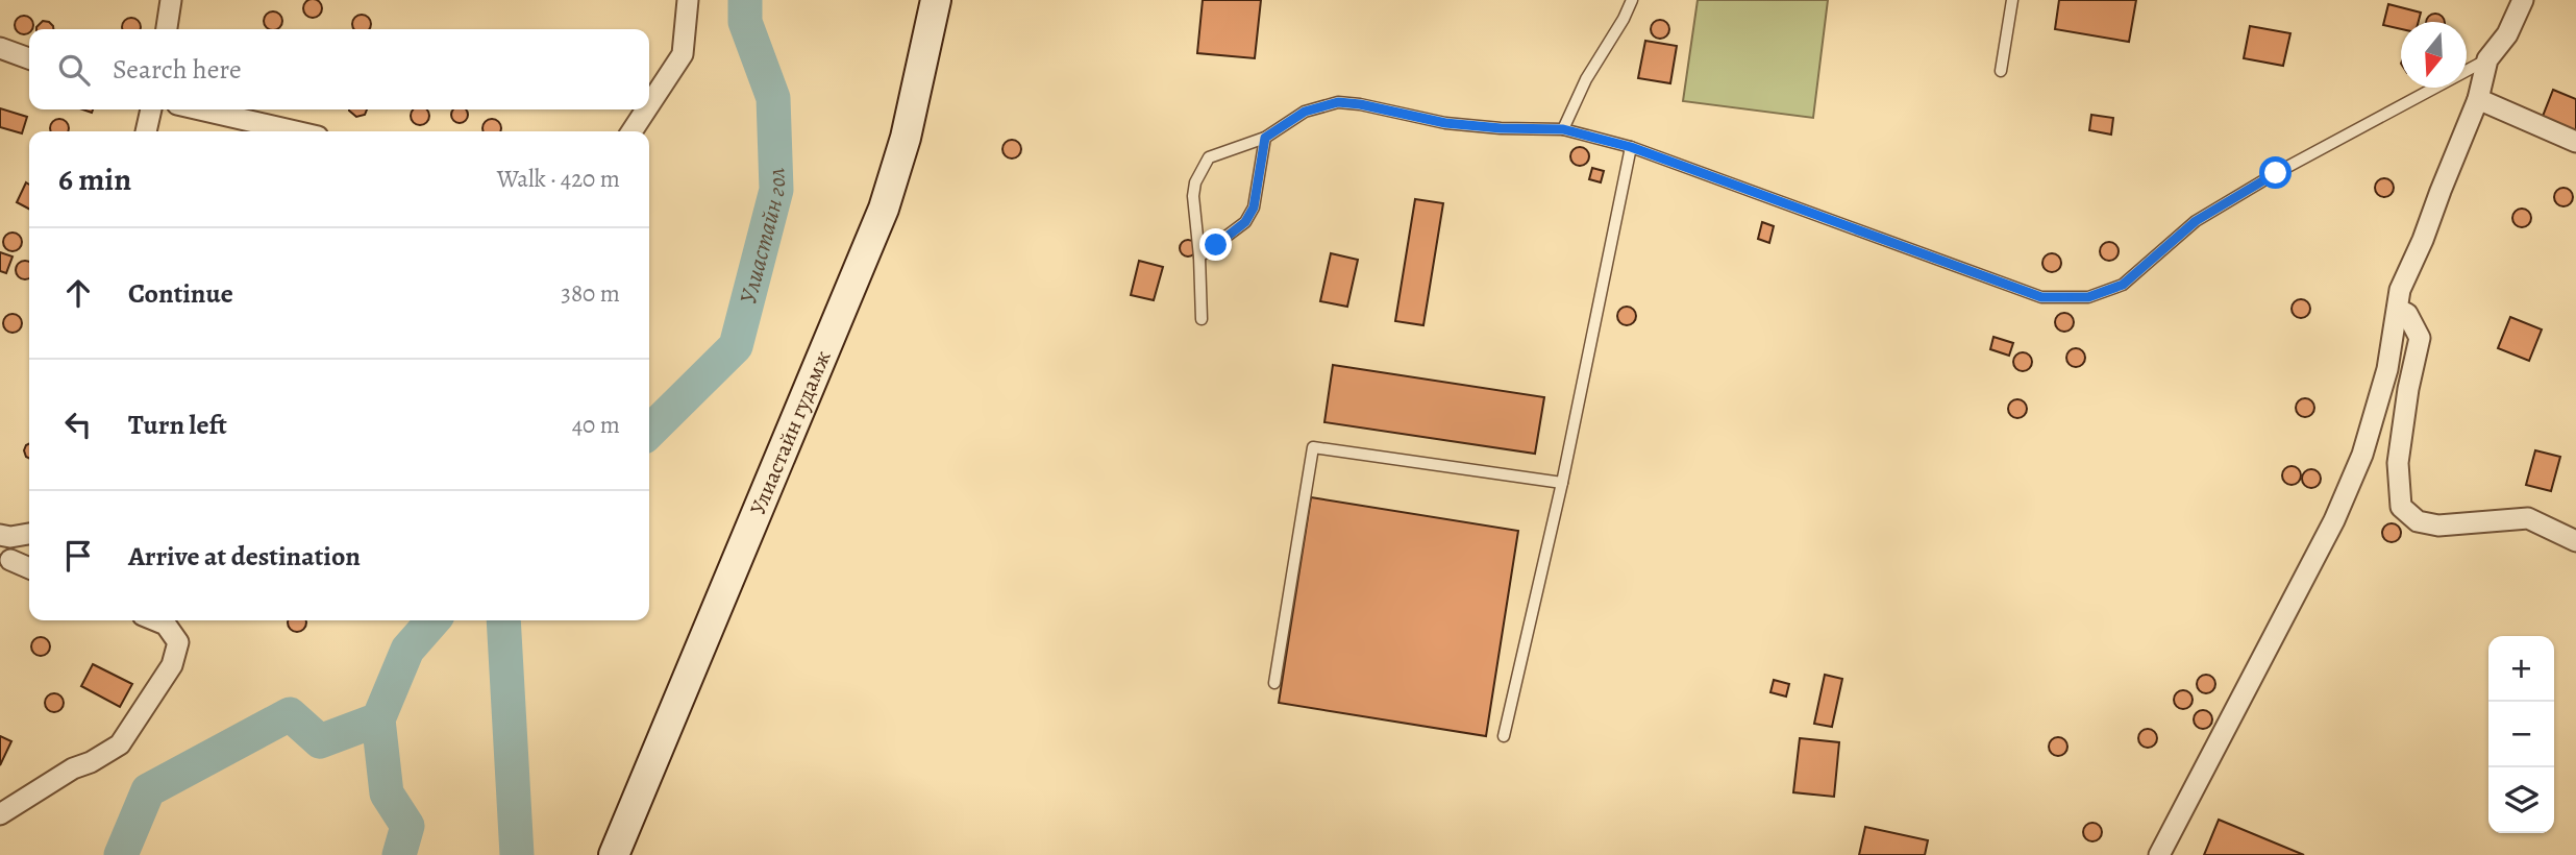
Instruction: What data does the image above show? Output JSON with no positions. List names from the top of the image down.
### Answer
{
  "streets": {
    "main road": ["Улиастайн гудамж"]
  },
  "water": ["Улиастайн гол"],
  "north": "bottom",
  "page": {
    "search": "Search here",
    "heading": ["6 min", "Walk · 420 m"],
    "list": [
      ["Continue", "380 m"],
      ["Turn left", "40 m"],
      "Arrive at destination"
    ],
    "map_buttons": ["+", "−"]
  }
}
